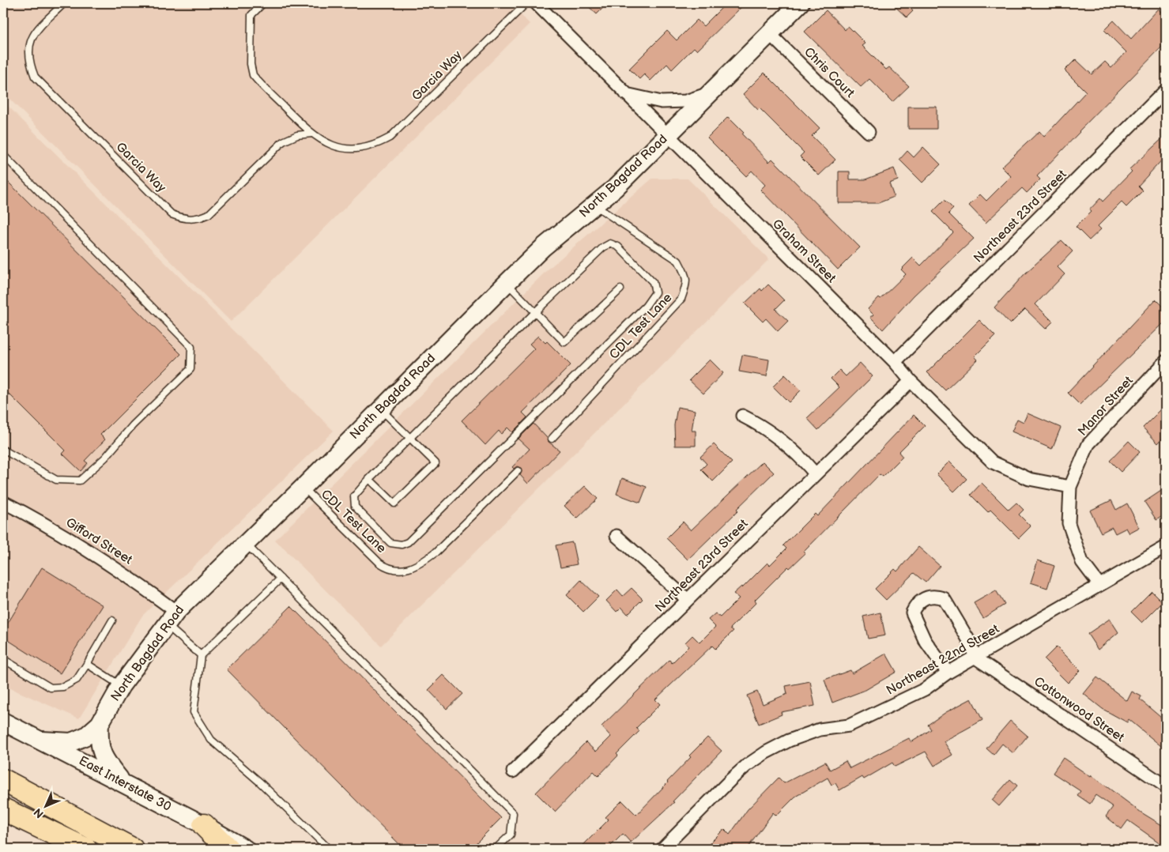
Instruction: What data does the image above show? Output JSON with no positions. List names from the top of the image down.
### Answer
{
  "streets": {
    "street": [
      "Chris Court",
      "North Bagdad Road",
      "Northeast 23rd Street",
      "Graham Street",
      "Manor Street",
      "Gifford Street",
      "Northeast 22nd Street",
      "Cottonwood Street",
      "East Interstate 30"
    ],
    "lane": ["Garcia Way", "CDL Test Lane"]
  },
  "crossings": [
    ["Chris Court", "North Bagdad Road"],
    ["North Bagdad Road", "Graham Street"],
    ["North Bagdad Road", "CDL Test Lane"],
    ["North Bagdad Road", "Gifford Street"],
    ["North Bagdad Road", "East Interstate 30"],
    ["Northeast 23rd Street", "Graham Street"],
    ["Graham Street", "Manor Street"],
    ["Manor Street", "Northeast 22nd Street"],
    ["Northeast 22nd Street", "Cottonwood Street"]
  ],
  "north": "bottom left"
}
